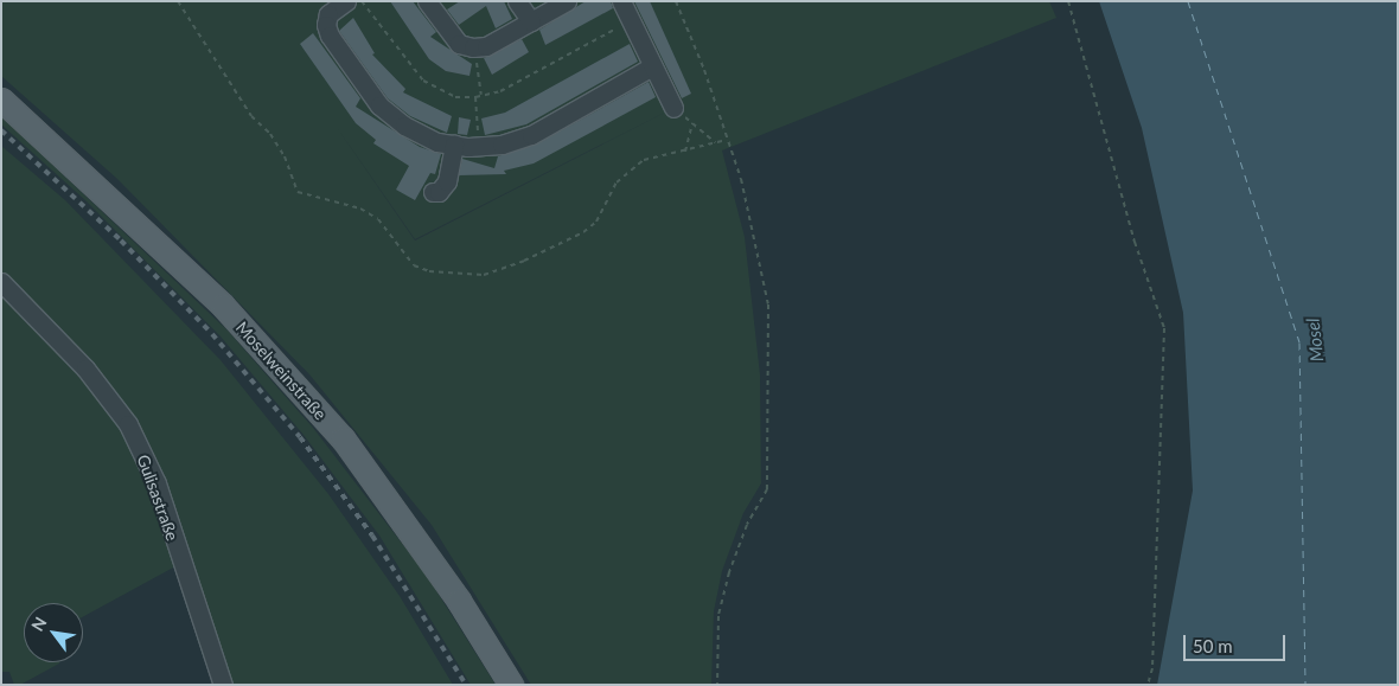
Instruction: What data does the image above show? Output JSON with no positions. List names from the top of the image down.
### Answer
{
  "streets": {
    "main road": ["Moselweinstraße"],
    "street": ["Gulisastraße"]
  },
  "water": ["Mosel"],
  "scale_bar": "50 m",
  "north": "top left"
}
